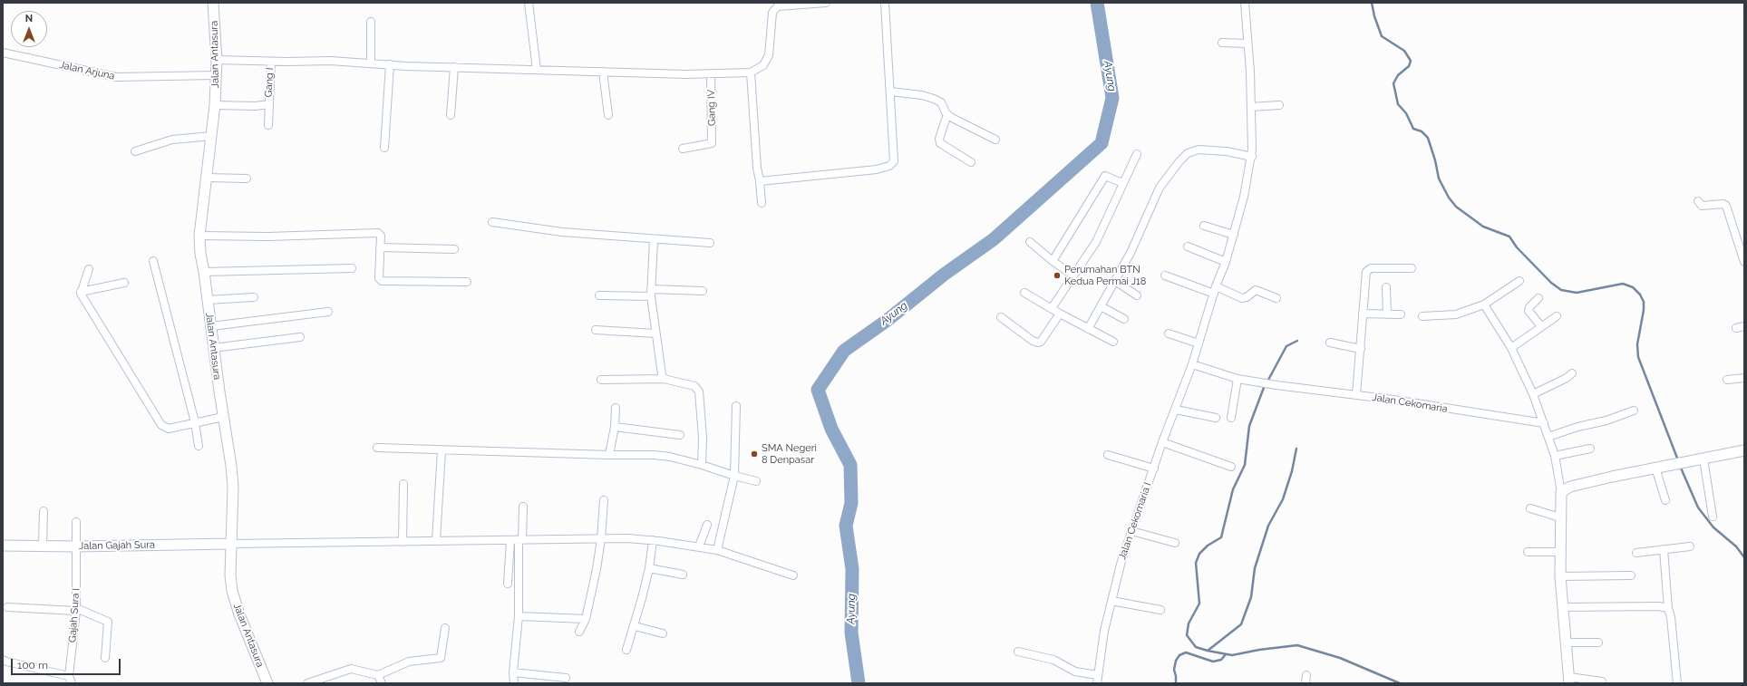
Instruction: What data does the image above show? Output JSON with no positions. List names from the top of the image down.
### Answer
{
  "streets": {
    "main road": ["Jalan Antasura", "Jalan Gajah Sura"],
    "street": [
      "Jalan Arjuna",
      "Gang I",
      "Gang IV",
      "Jalan Cekomaria",
      "Jalan Cekomaria I",
      "Gajah Sura I"
    ]
  },
  "crossings": [
    ["Jalan Antasura", "Jalan Arjuna"],
    ["Jalan Antasura", "Jalan Gajah Sura"],
    ["Jalan Cekomaria", "Jalan Cekomaria I"],
    ["Jalan Gajah Sura", "Gajah Sura I"]
  ],
  "water": ["Ayung"],
  "places": ["Perumahan BTN Kedua Permai J18", "SMA Negeri 8 Denpasar"],
  "scale_bar": "100 m",
  "north": "top"
}
